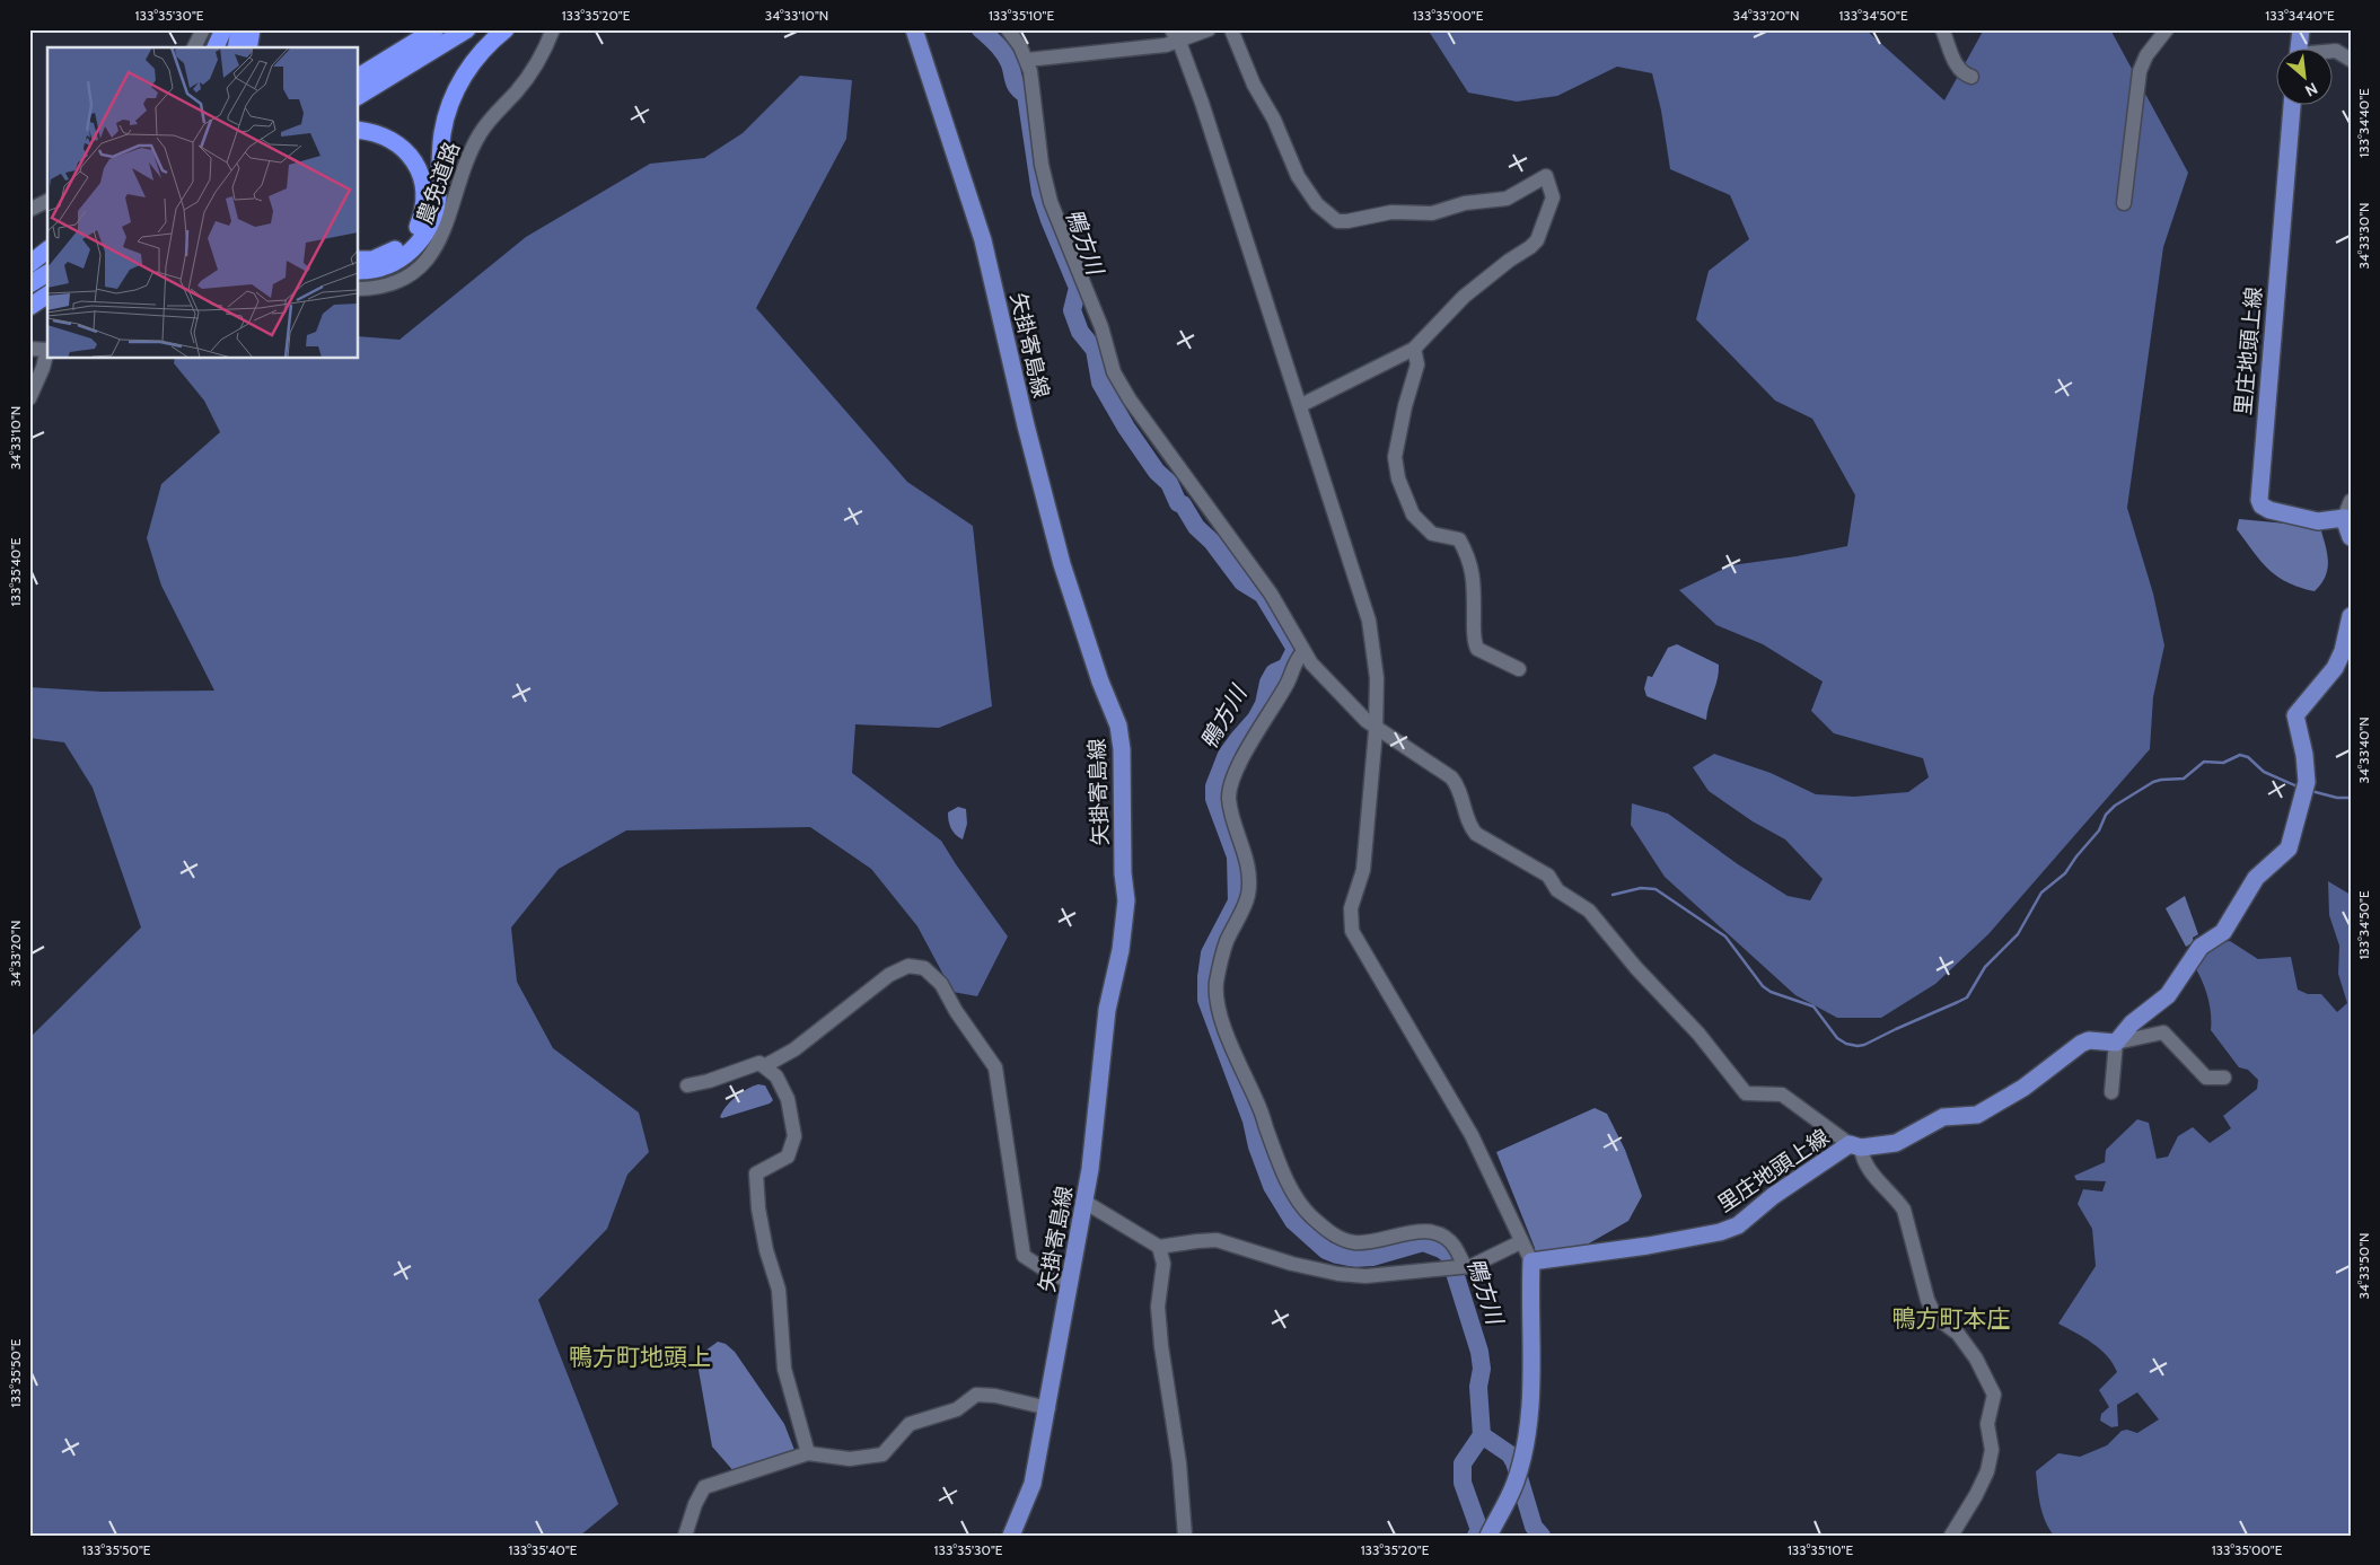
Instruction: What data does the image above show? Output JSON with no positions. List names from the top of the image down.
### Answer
{
  "streets": {
    "main road": ["矢掛寄島線", "里庄地頭上線"],
    "street": ["農免道路"]
  },
  "districts": ["鴨方町本庄", "鴨方町地頭上"],
  "water": ["鴨方川"],
  "north": "bottom right",
  "coordinates": [
    "133°35'30\"E",
    "133°35'20\"E",
    "34°33'10\"N",
    "133°35'10\"E",
    "133°35'00\"E",
    "34°33'20\"N",
    "133°34'50\"E",
    "133°34'40\"E",
    "34°33'30\"N",
    "133°35'40\"E",
    "34°33'40\"N",
    "34°33'50\"N",
    "133°35'50\"E"
  ]
}
